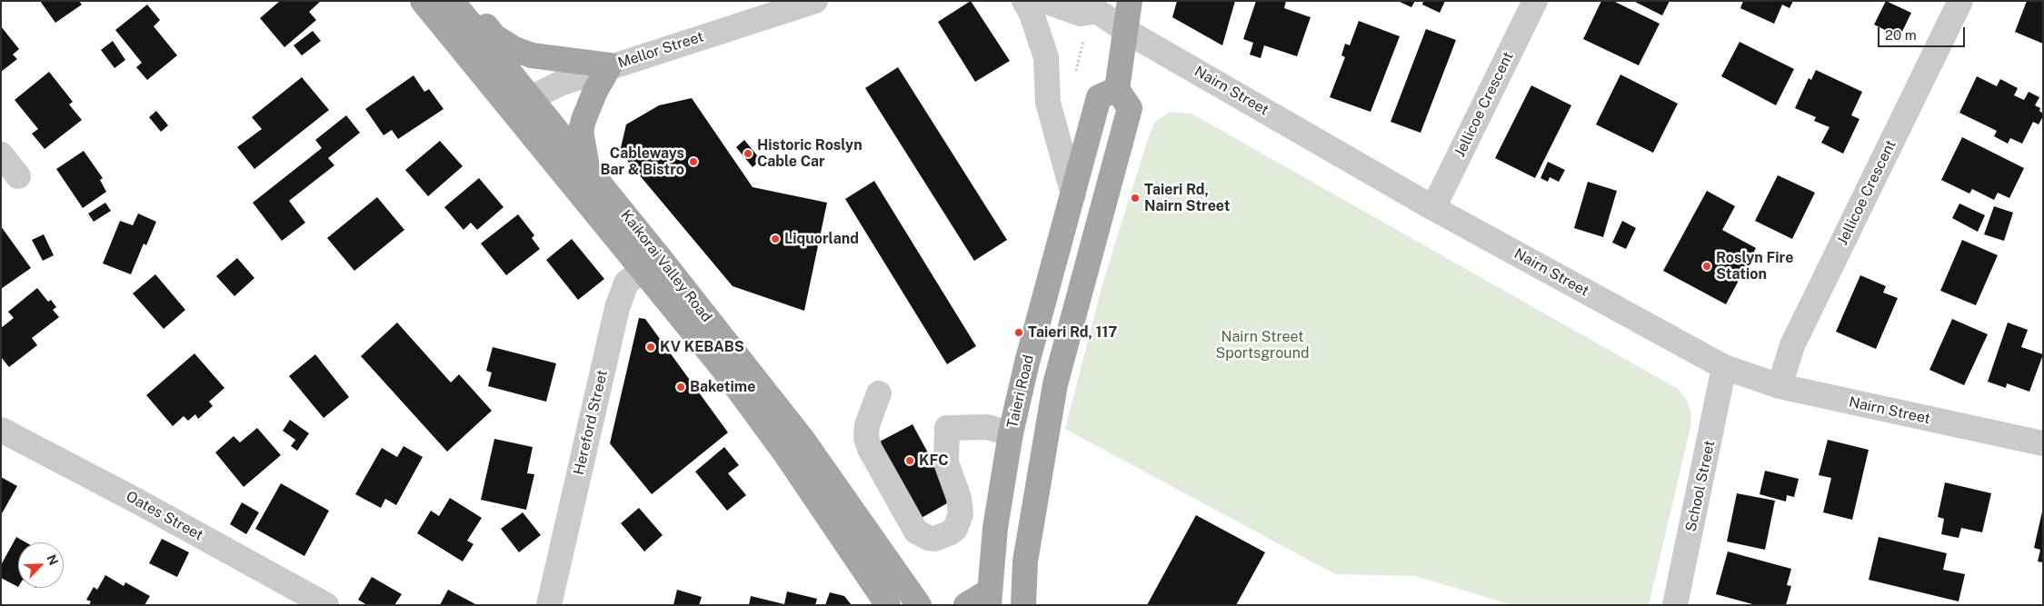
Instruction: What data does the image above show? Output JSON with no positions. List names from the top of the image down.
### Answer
{
  "streets": {
    "main road": ["Kaikorai Valley Road", "Taieri Road"],
    "street": [
      "Mellor Street",
      "Nairn Street",
      "Jellicoe Crescent",
      "Hereford Street",
      "School Street",
      "Oates Street"
    ]
  },
  "crossings": [
    ["Mellor Street", "Kaikorai Valley Road"],
    ["Nairn Street", "Jellicoe Crescent"],
    ["Nairn Street", "School Street"],
    ["Kaikorai Valley Road", "Hereford Street"]
  ],
  "parks": ["Nairn Street Sportsground"],
  "places": [
    "Historic Roslyn Cable Car",
    "Cableways Bar & Bistro",
    "Taieri Rd, Nairn Street",
    "Liquorland",
    "Roslyn Fire Station",
    "Taieri Rd, 117",
    "KV KEBABS",
    "Baketime",
    "KFC"
  ],
  "scale_bar": "20 m",
  "north": "top right"
}
